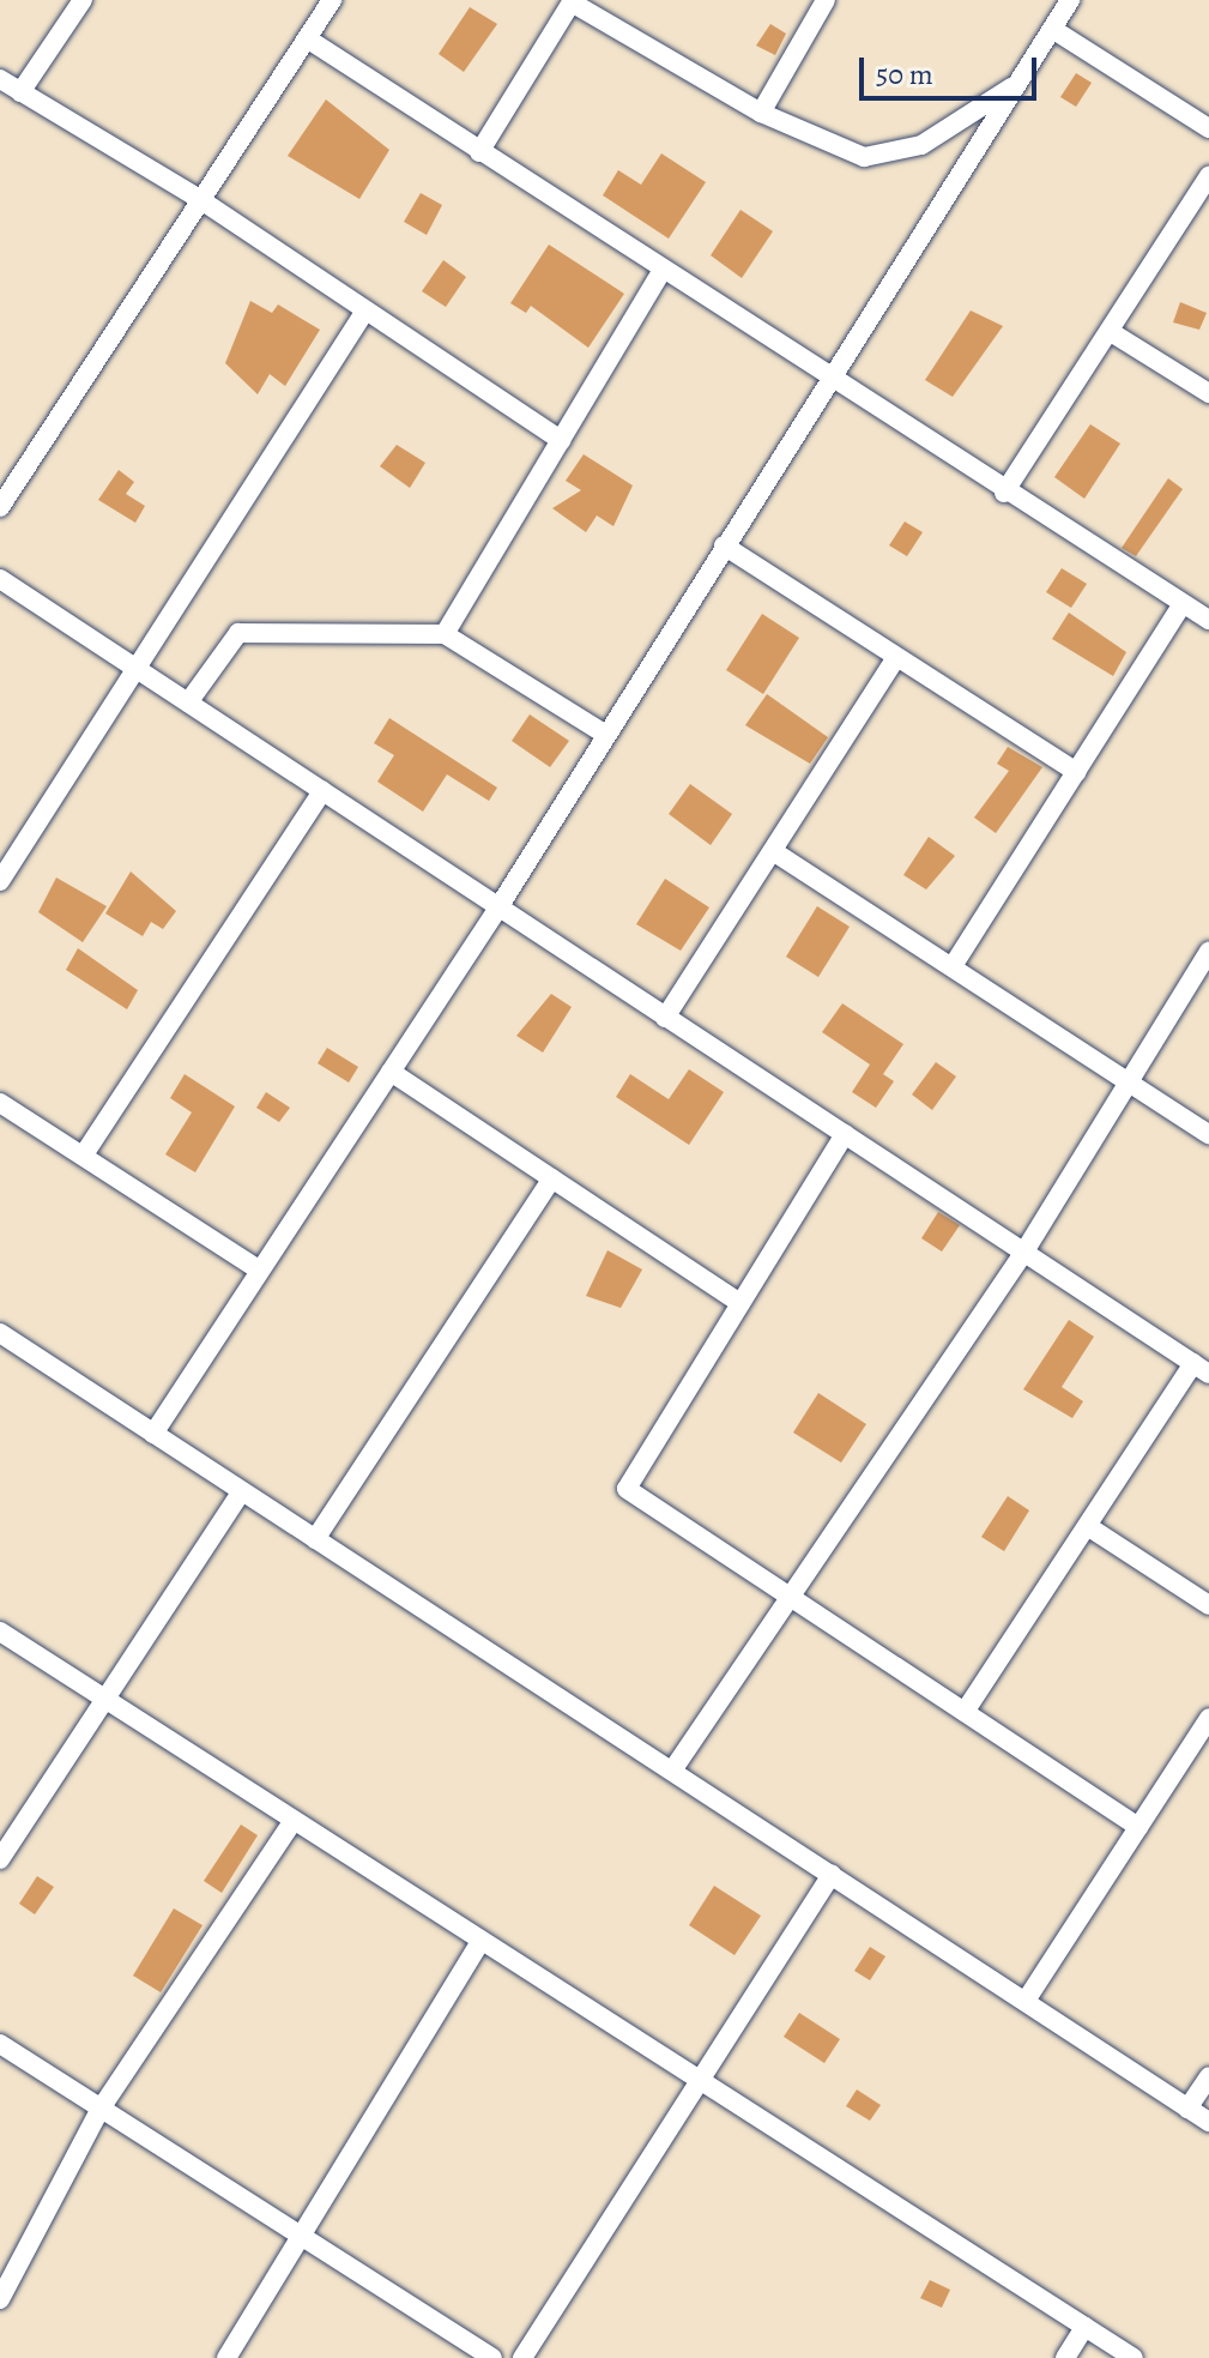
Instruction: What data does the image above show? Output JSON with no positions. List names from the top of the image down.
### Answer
{
  "scale_bar": "50 m"
}
